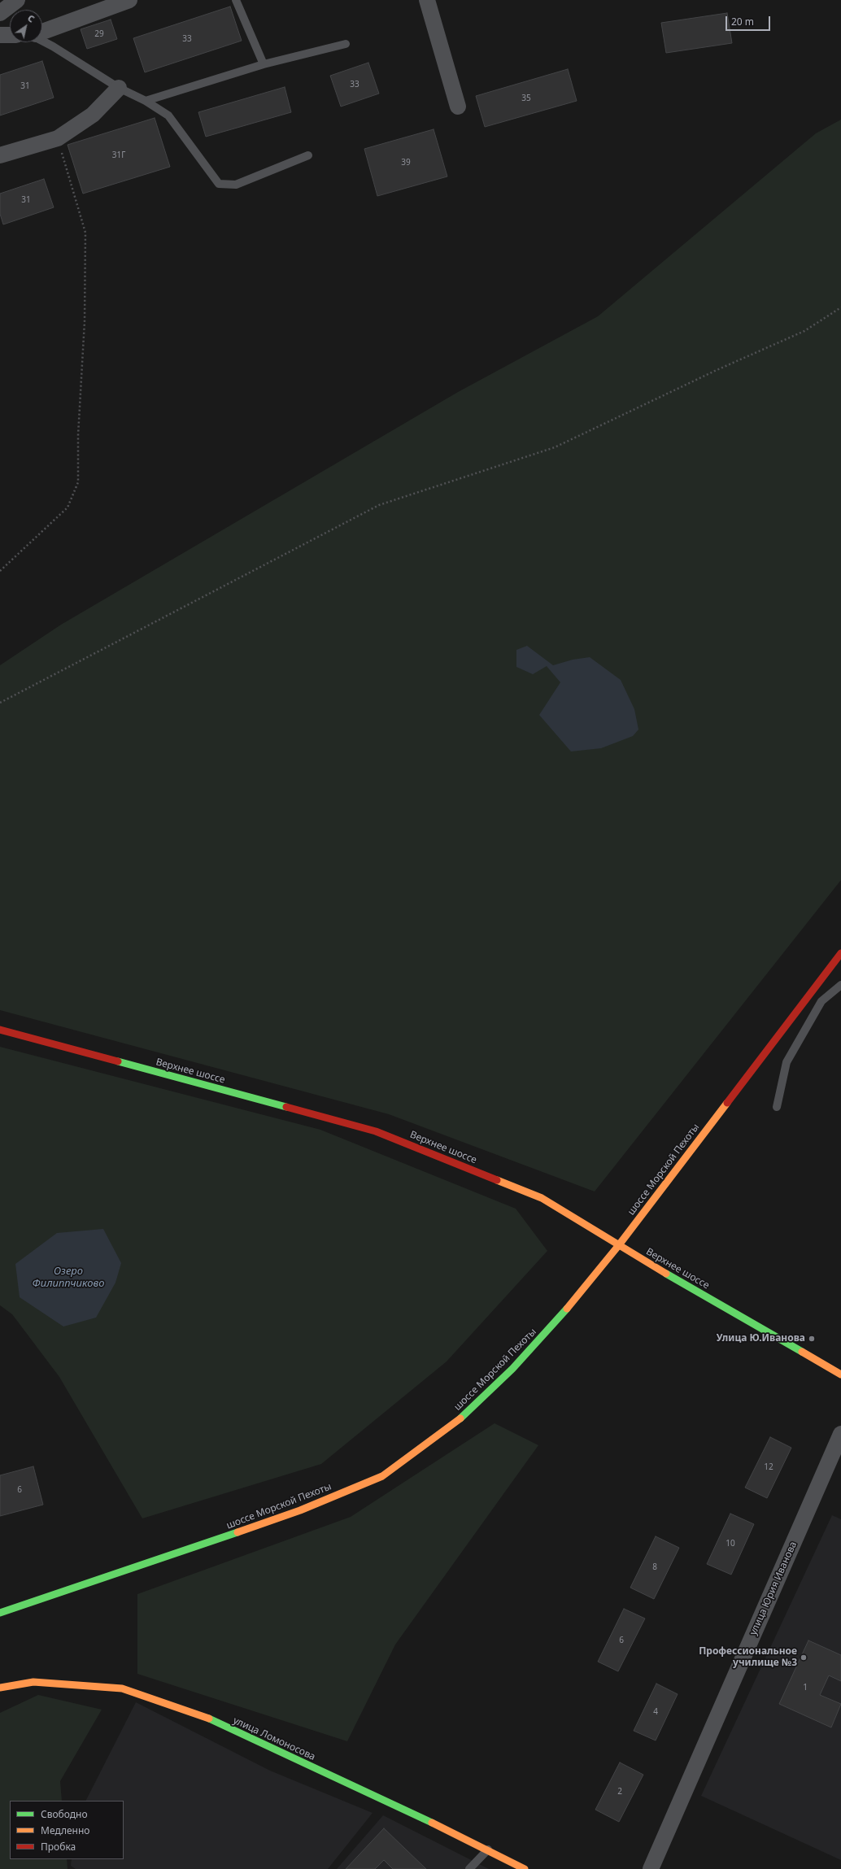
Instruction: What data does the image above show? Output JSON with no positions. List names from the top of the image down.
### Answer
{
  "streets": {
    "street": [
      "Верхнее шоссе",
      "шоссе Морской Пехоты",
      "улица Юрия Иванова",
      "улица Ломоносова"
    ]
  },
  "crossings": [
    ["Верхнее шоссе", "шоссе Морской Пехоты"]
  ],
  "water": ["Озеро Филиппчиково"],
  "places": ["Улица Ю.Иванова", "Профессиональное училище №3"],
  "house_numbers": [
    "29",
    "33",
    "33",
    "31",
    "35",
    "31Г",
    "39",
    "31",
    "12",
    "6",
    "10",
    "8",
    "6",
    "1",
    "4",
    "2"
  ],
  "legend": ["Свободно", "Медленно", "Пробка"],
  "scale_bar": "20 m",
  "north": "top right"
}
